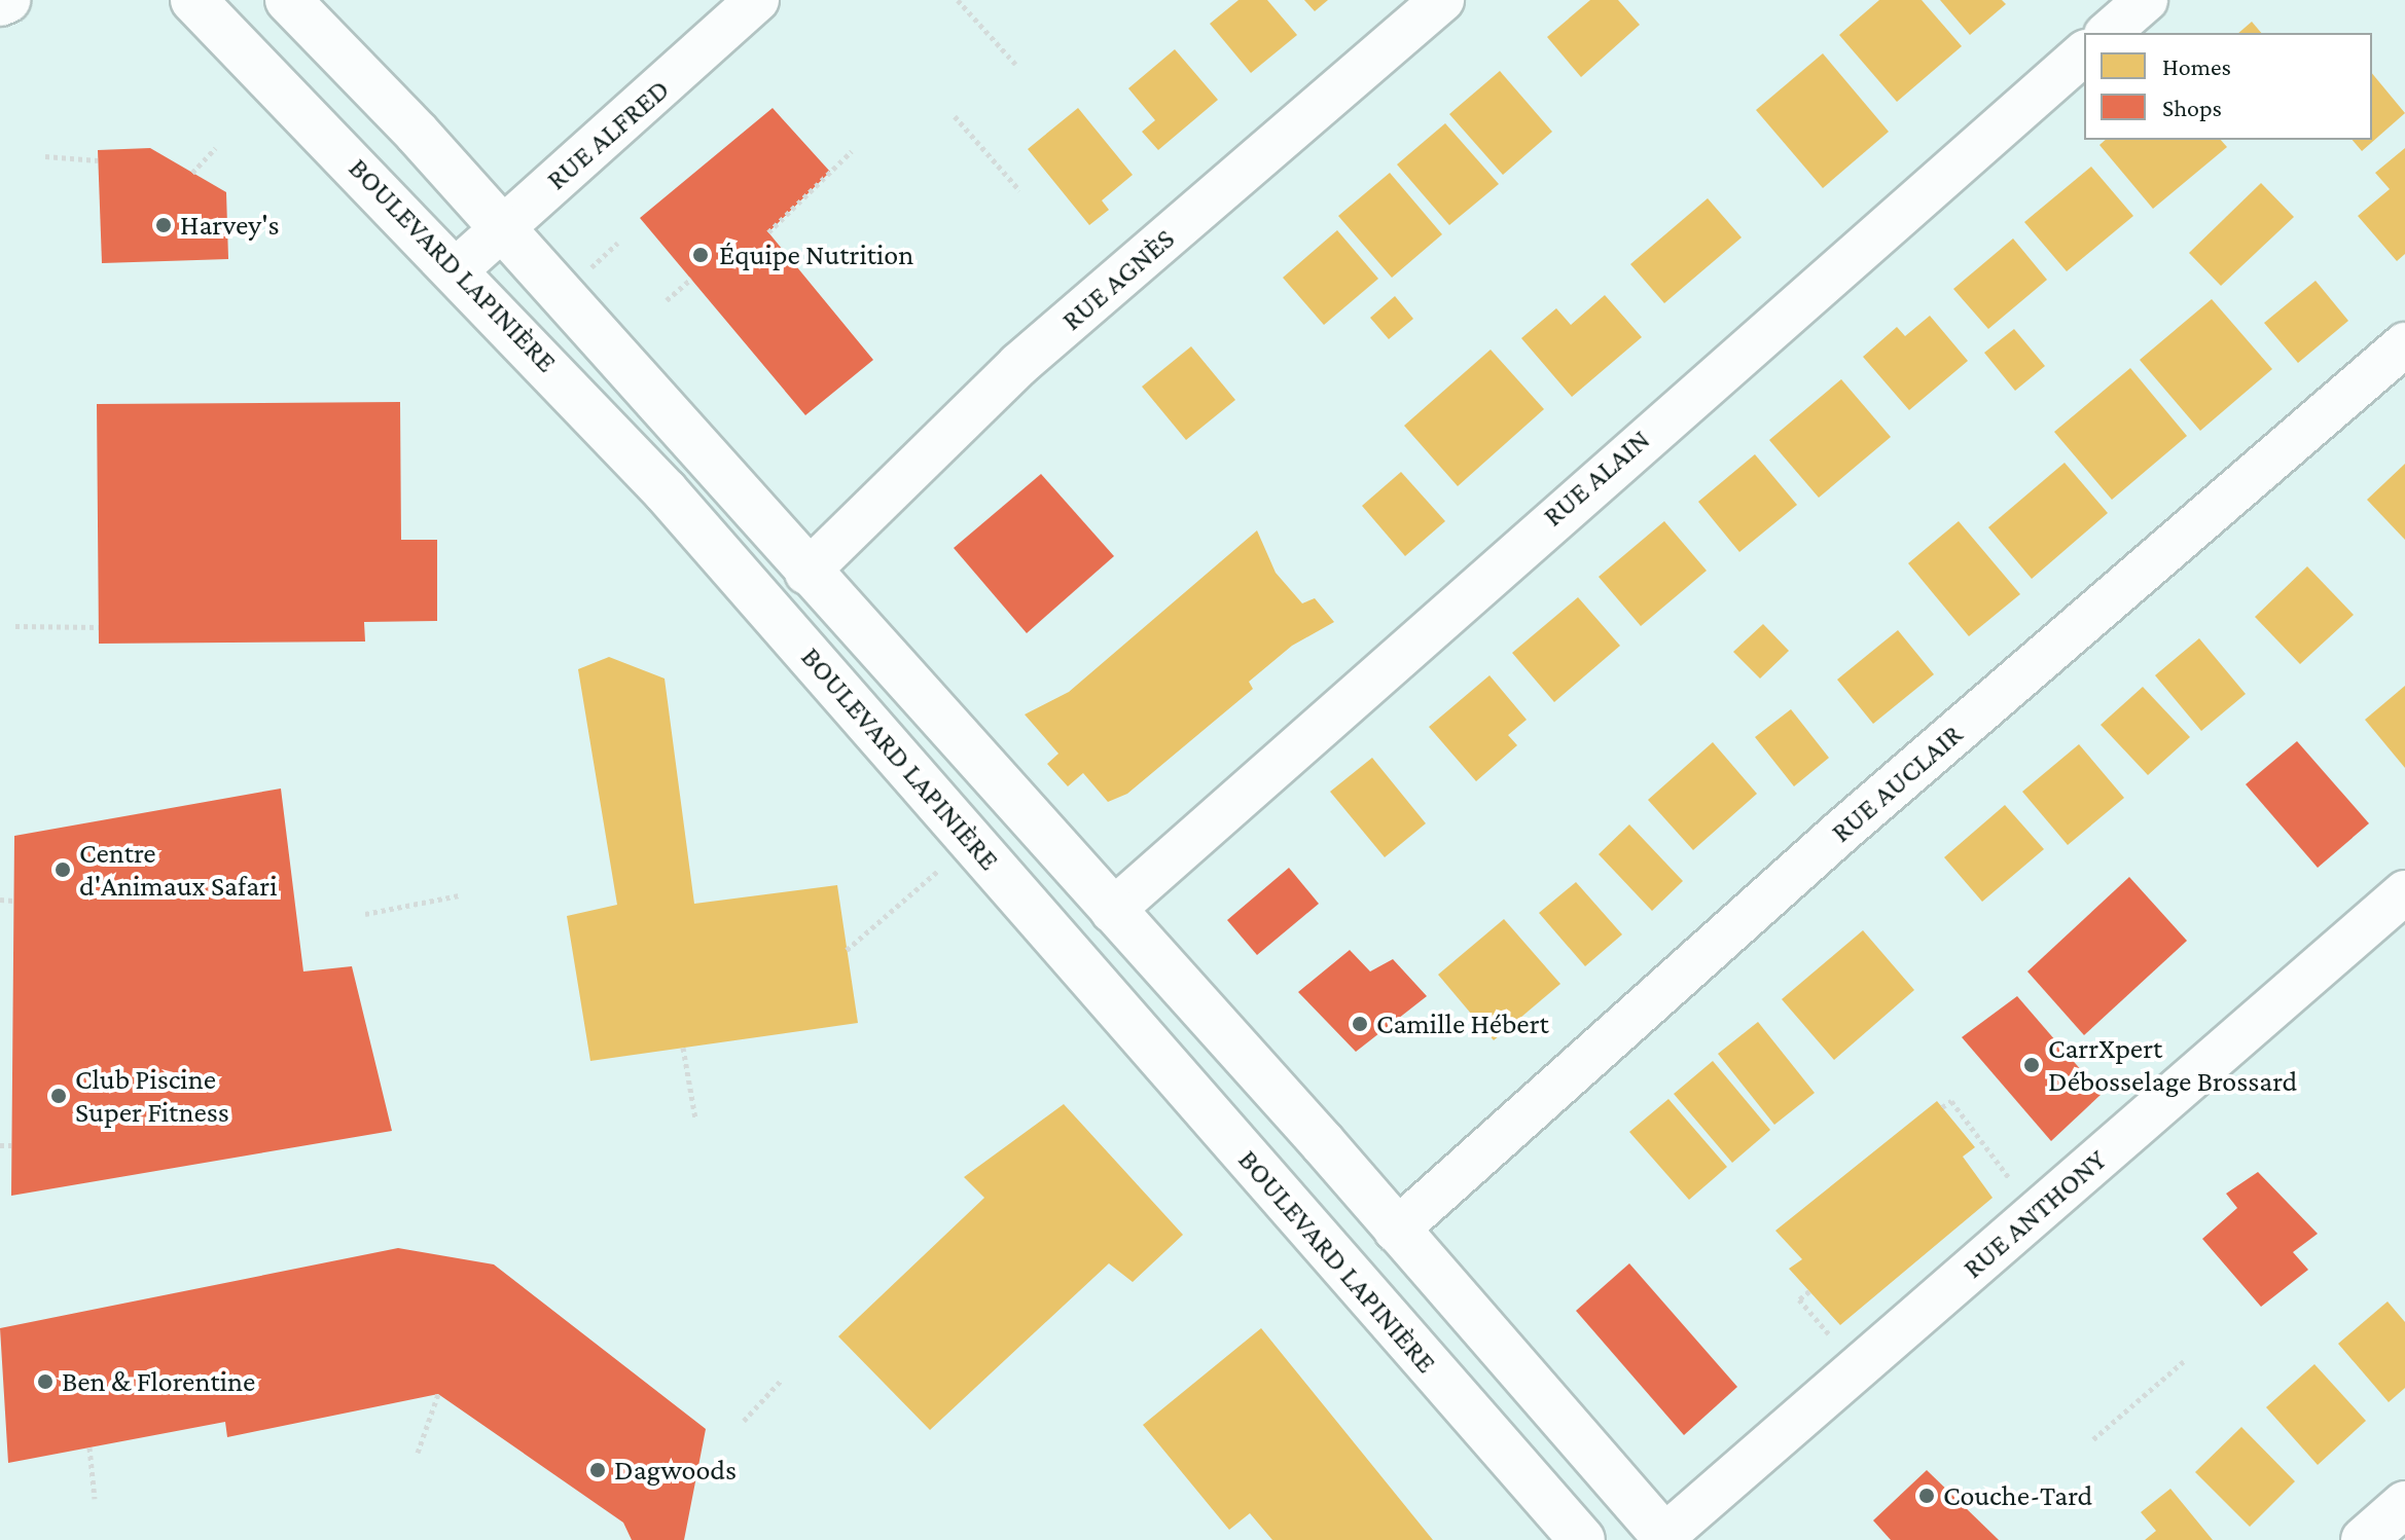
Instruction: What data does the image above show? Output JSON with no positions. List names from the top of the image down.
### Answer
{
  "streets": {
    "main road": ["BOULEVARD LAPINIÈRE"],
    "street": [
      "RUE ALFRED",
      "RUE AGNÈS",
      "RUE ALAIN",
      "RUE AUCLAIR",
      "RUE ANTHONY"
    ]
  },
  "crossings": [
    ["RUE ALFRED", "BOULEVARD LAPINIÈRE"],
    ["BOULEVARD LAPINIÈRE", "RUE AGNÈS"],
    ["BOULEVARD LAPINIÈRE", "RUE ALAIN"],
    ["BOULEVARD LAPINIÈRE", "RUE AUCLAIR"],
    ["BOULEVARD LAPINIÈRE", "RUE ANTHONY"]
  ],
  "places": [
    "Harvey's",
    "Équipe Nutrition",
    "Centre d'Animaux Safari",
    "Camille Hébert",
    "CarrXpert Débosselage Brossard",
    "Club Piscine Super Fitness",
    "Ben & Florentine",
    "Dagwoods",
    "Couche-Tard"
  ],
  "legend": ["Homes", "Shops"]
}
